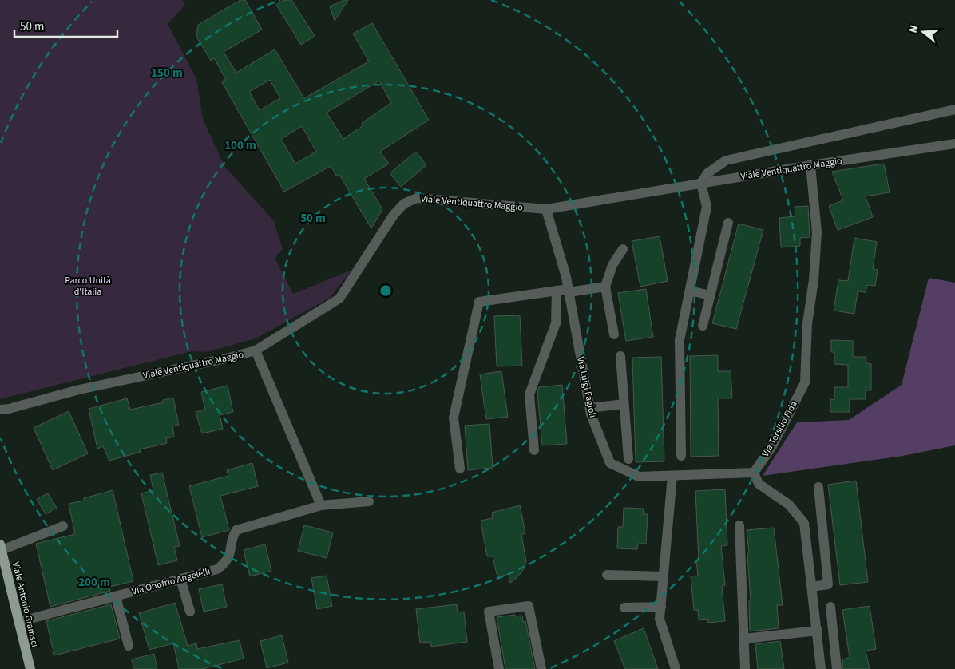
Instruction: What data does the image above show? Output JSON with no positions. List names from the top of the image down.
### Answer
{
  "streets": {
    "main road": ["Viale Antonio Gramsci"],
    "street": [
      "Viale Ventiquattro Maggio",
      "Via Luigi Fagioli",
      "Via Tersilio Fida",
      "Via Onofrio Angelelli"
    ]
  },
  "crossings": [
    ["Viale Ventiquattro Maggio", "Via Luigi Fagioli"],
    ["Viale Ventiquattro Maggio", "Via Tersilio Fida"],
    ["Via Luigi Fagioli", "Via Tersilio Fida"],
    ["Via Onofrio Angelelli", "Viale Antonio Gramsci"]
  ],
  "parks": ["Parco Unità d'Italia"],
  "scale_bar": "50 m",
  "north": "left",
  "rings": [
    "150 m",
    "100 m",
    "50 m",
    "200 m"
  ]
}
